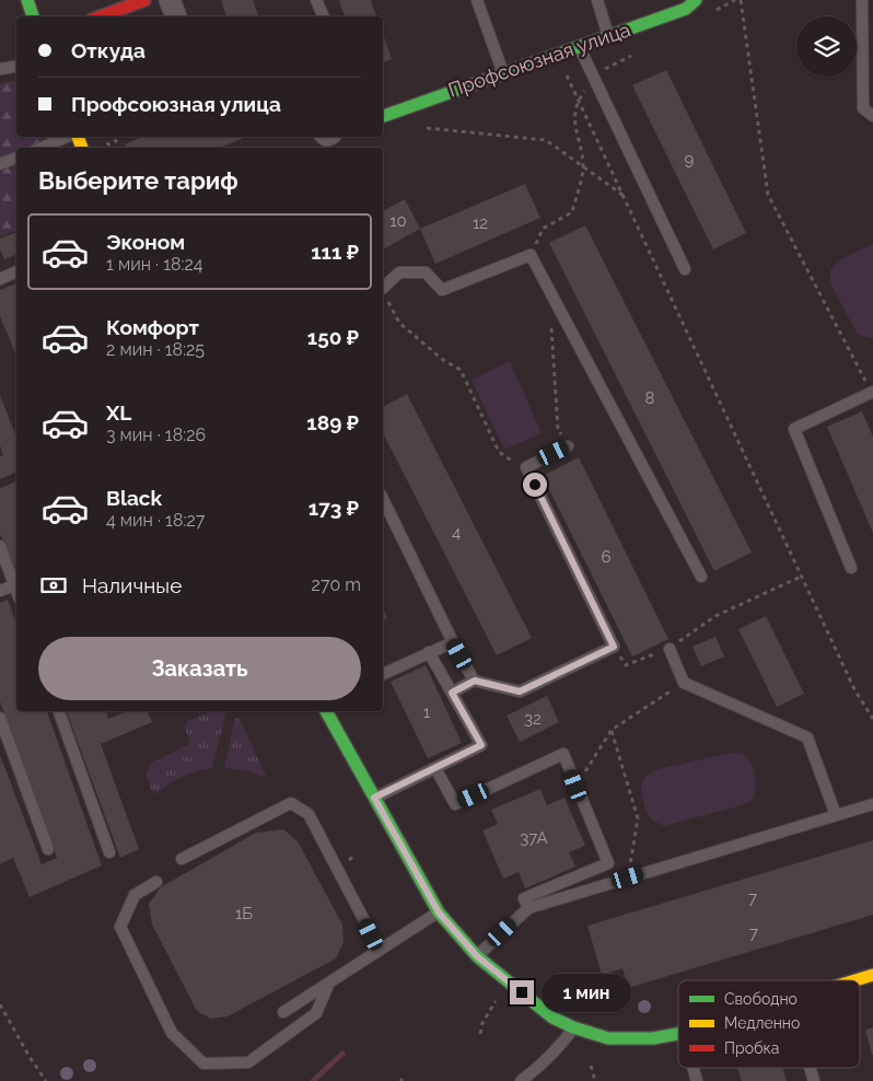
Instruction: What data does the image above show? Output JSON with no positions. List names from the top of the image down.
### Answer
{
  "streets": {
    "street": ["Профсоюзная улица"]
  },
  "house_numbers": [
    "9",
    "10",
    "12",
    "8",
    "4",
    "6",
    "1",
    "32",
    "37А",
    "7",
    "1Б",
    "7"
  ],
  "legend": ["Свободно", "Медленно", "Пробка"],
  "page": {
    "banner": ["Откуда", "Профсоюзная улица"],
    "heading": "Выберите тариф",
    "list": [
      {
        "name": "Эконом",
        "note": "1 мин · 18:24",
        "value": "111 ₽"
      },
      {
        "name": "Комфорт",
        "note": "2 мин · 18:25",
        "value": "150 ₽"
      },
      {
        "name": "XL",
        "note": "3 мин · 18:26",
        "value": "189 ₽"
      },
      {
        "name": "Black",
        "note": "4 мин · 18:27",
        "value": "173 ₽"
      }
    ],
    "pay": ["Наличные", "270 m"],
    "buttons": "Заказать",
    "bubble": "1 мин"
  }
}
